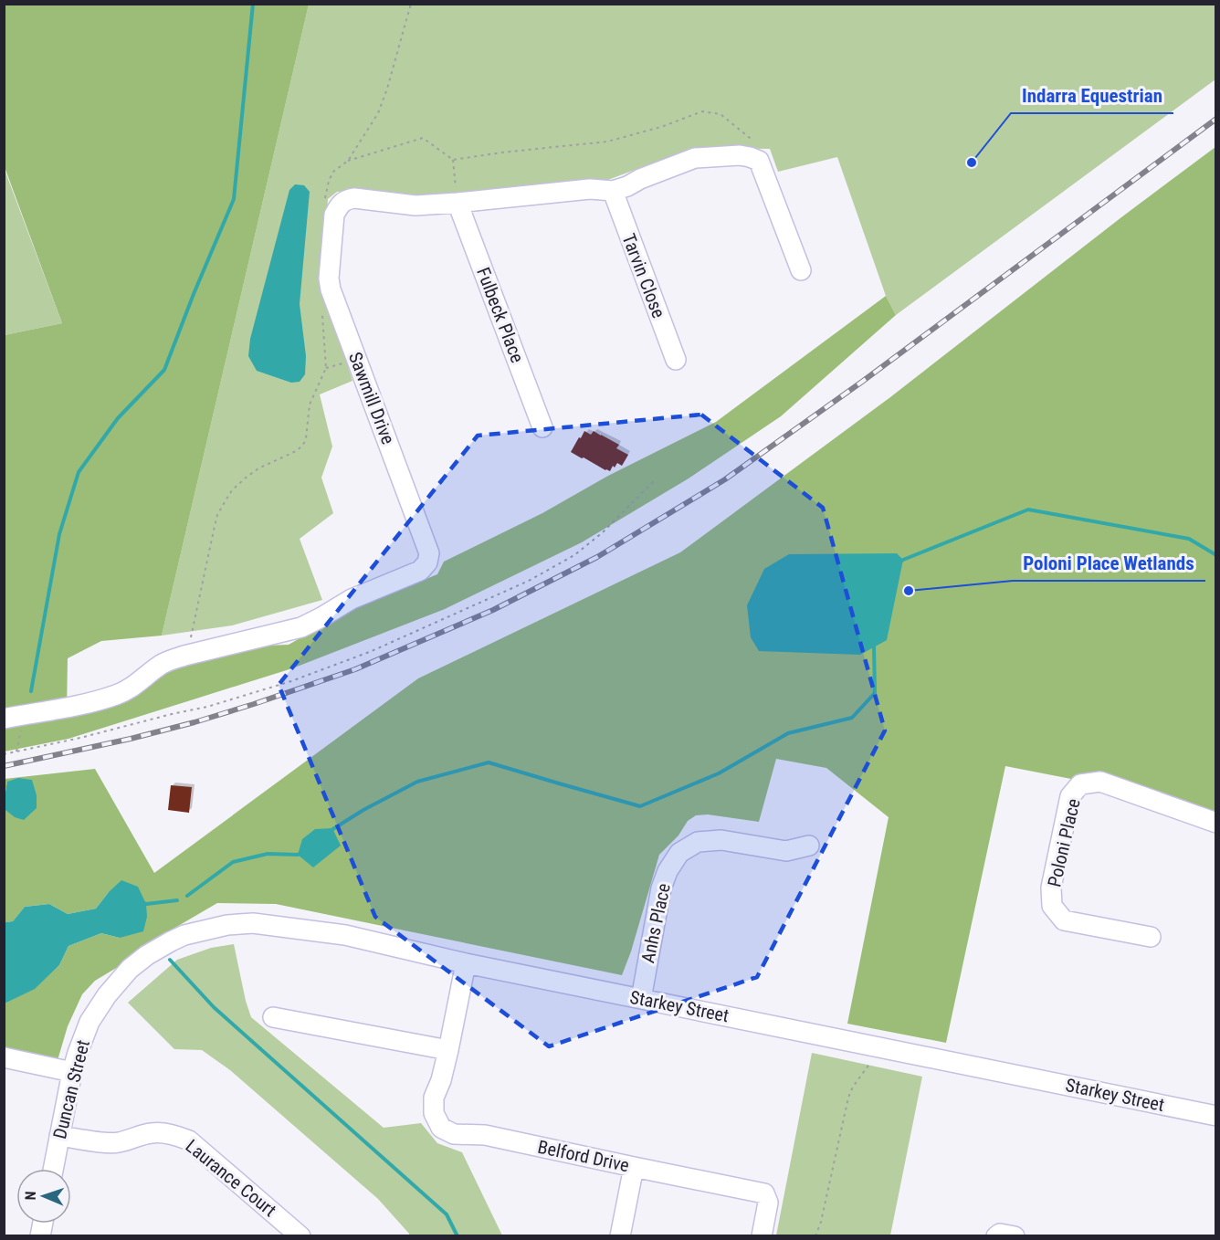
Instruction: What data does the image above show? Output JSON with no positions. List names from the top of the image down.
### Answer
{
  "streets": {
    "street": [
      "Tarvin Close",
      "Fulbeck Place",
      "Sawmill Drive",
      "Poloni Place",
      "Anhs Place",
      "Starkey Street",
      "Duncan Street",
      "Belford Drive",
      "Laurance Court"
    ]
  },
  "crossings": [
    ["Tarvin Close", "Sawmill Drive"],
    ["Fulbeck Place", "Sawmill Drive"],
    ["Anhs Place", "Starkey Street"],
    ["Starkey Street", "Duncan Street"],
    ["Starkey Street", "Belford Drive"],
    ["Duncan Street", "Laurance Court"]
  ],
  "places": ["Indarra Equestrian", "Poloni Place Wetlands"],
  "north": "left"
}
